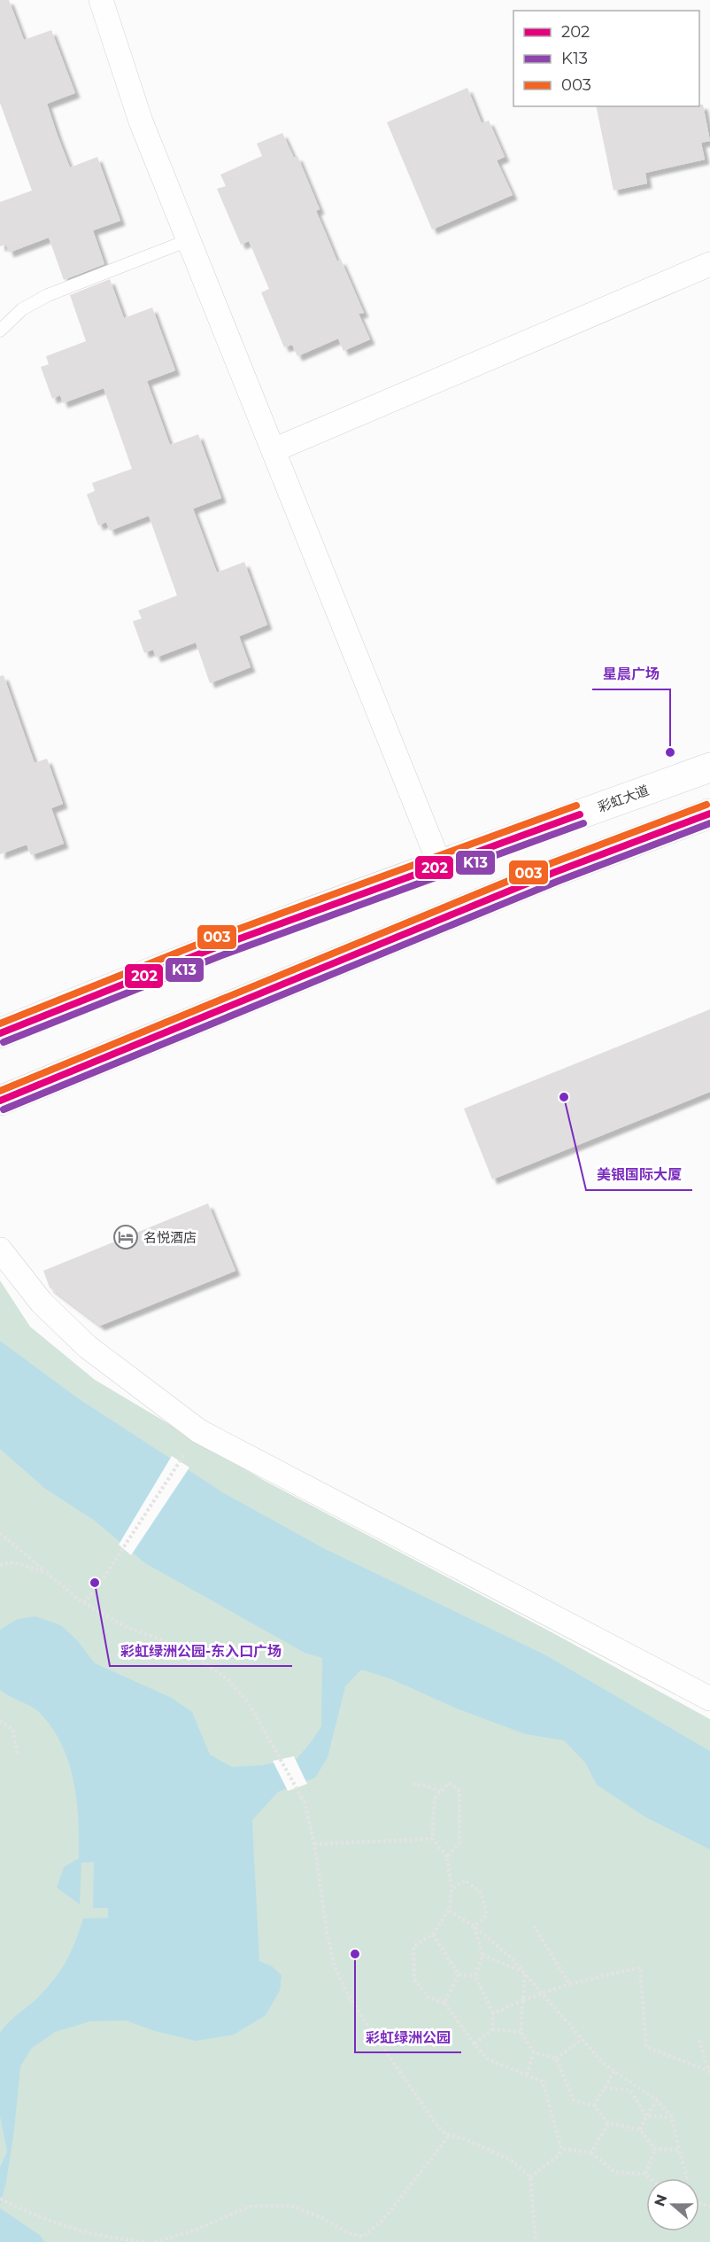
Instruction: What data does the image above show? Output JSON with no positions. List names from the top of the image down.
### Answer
{
  "streets": {
    "main road": ["彩虹大道"]
  },
  "places": {
    "other": [
      "星晨广场",
      "美银国际大厦",
      "彩虹绿洲公园-东入口广场",
      "彩虹绿洲公园"
    ],
    "hotel": ["名悦酒店"]
  },
  "lines": ["transit line 003", "transit line 202", "transit line K13"],
  "legend": ["202", "K13", "003"],
  "north": "left"
}
